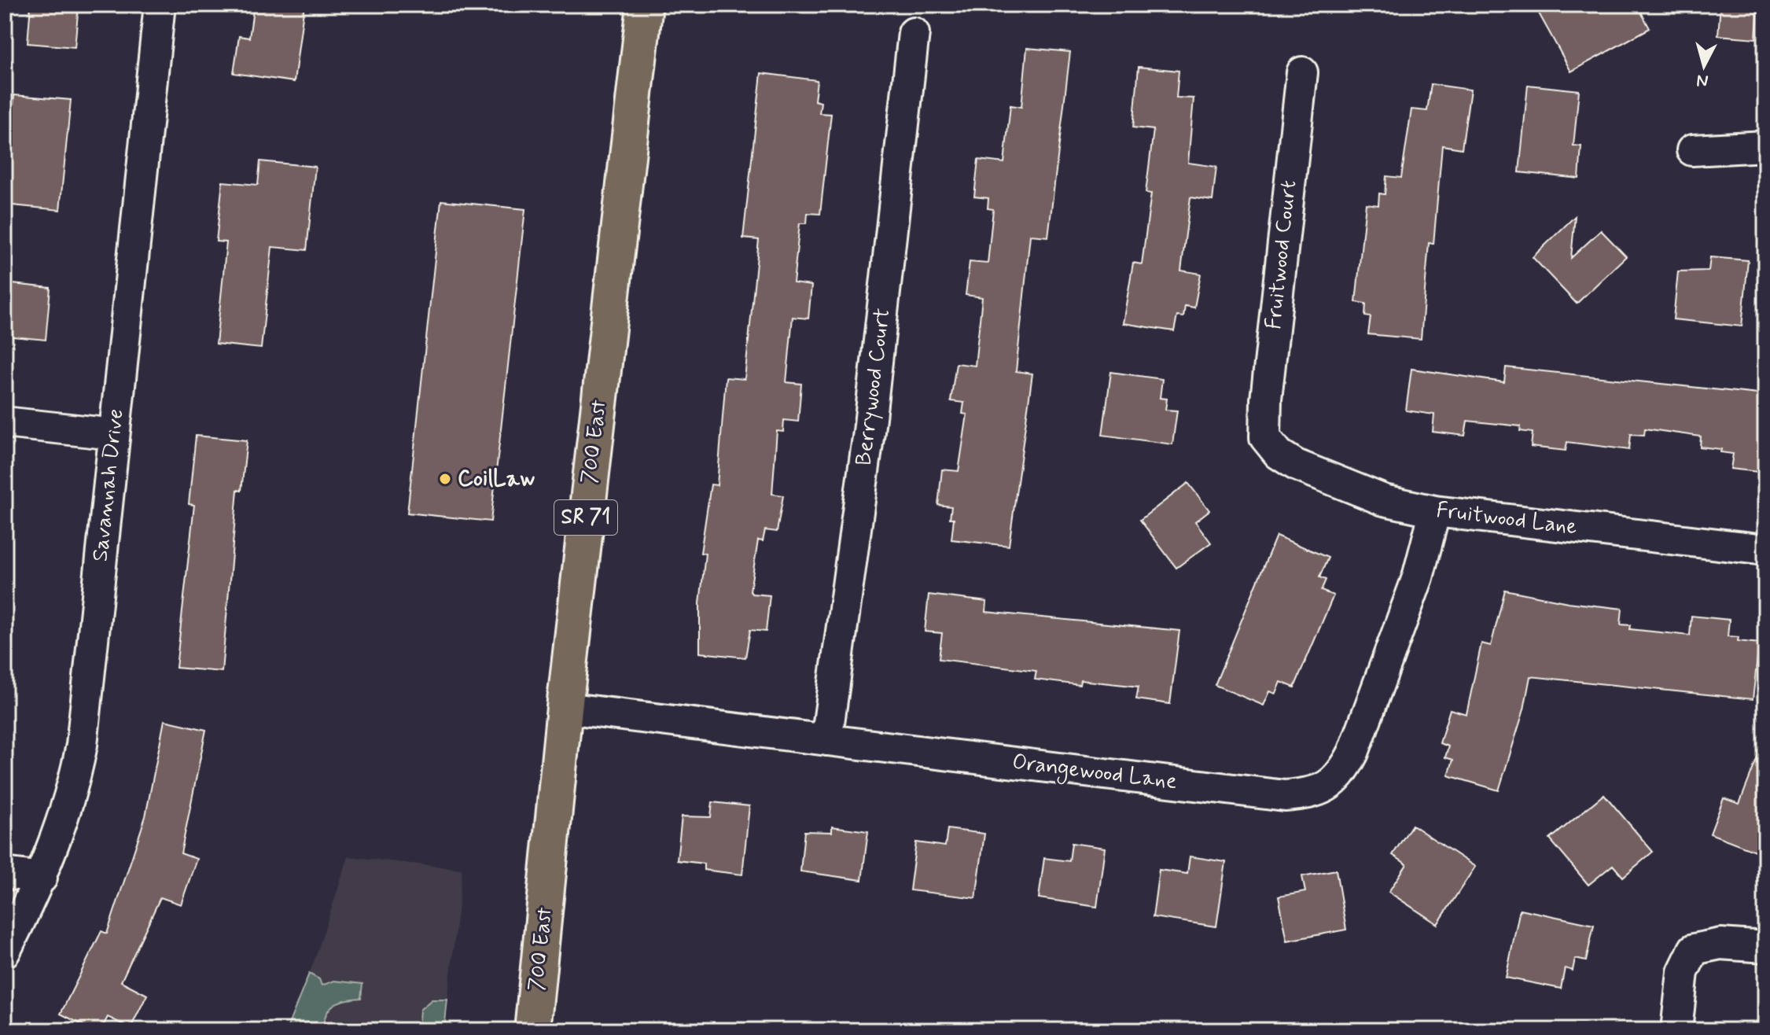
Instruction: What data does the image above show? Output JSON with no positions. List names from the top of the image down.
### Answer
{
  "streets": {
    "main road": ["700 East", "SR 71"],
    "street": [
      "Fruitwood Court",
      "Berrywood Court",
      "Savannah Drive",
      "Fruitwood Lane",
      "Orangewood Lane"
    ]
  },
  "crossings": [
    ["Fruitwood Court", "Fruitwood Lane"],
    ["Berrywood Court", "Orangewood Lane"],
    ["700 East", "Orangewood Lane"],
    ["Fruitwood Lane", "Orangewood Lane"]
  ],
  "places": ["CoilLaw"],
  "north": "bottom"
}
